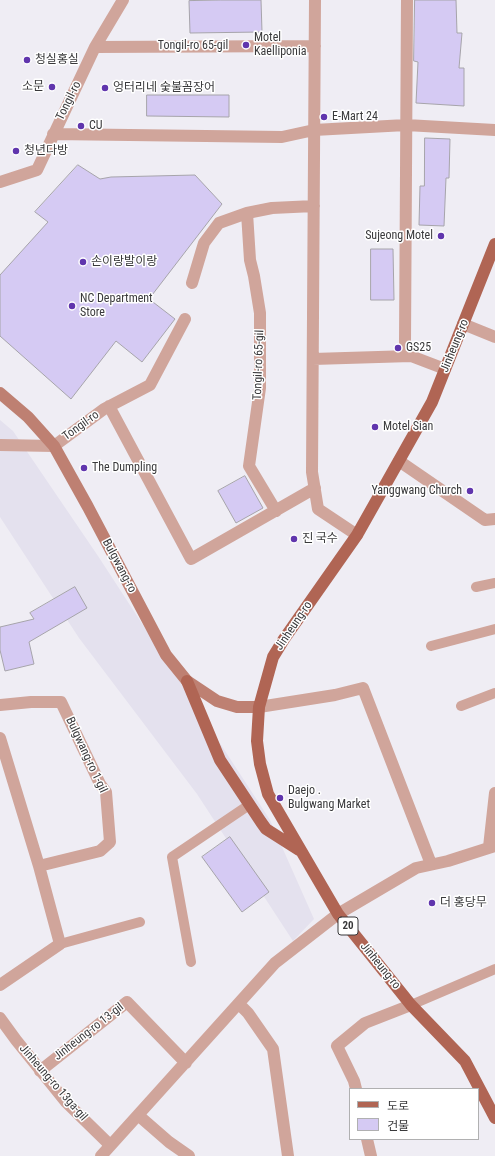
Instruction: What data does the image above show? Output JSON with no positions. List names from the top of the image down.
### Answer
{
  "streets": {
    "main road": ["Jinheung-ro", "Bulgwang-ro", "20"],
    "street": [
      "Tongil-ro 65-gil",
      "Tongil-ro",
      "Bulgwang-ro 1-gil",
      "Jinheung-ro 13-gil",
      "Jinheung-ro 13ga-gil"
    ]
  },
  "crossings": [
    ["Tongil-ro 65-gil", "Tongil-ro"],
    ["Tongil-ro", "Bulgwang-ro"],
    ["Jinheung-ro", "Bulgwang-ro"],
    ["Jinheung-ro 13-gil", "Jinheung-ro 13ga-gil"]
  ],
  "places": [
    "Motel Kaelliponia",
    "청실홍실",
    "소문",
    "엉터리네 숯불꼼장어",
    "E-Mart 24",
    "CU",
    "청년다방",
    "Sujeong Motel",
    "손이랑발이랑",
    "NC Department Store",
    "GS25",
    "Motel Sian",
    "The Dumpling",
    "Yanggwang Church",
    "진 국수",
    "Daejo . Bulgwang Market",
    "더 홍당무"
  ],
  "legend": ["도로", "건물"]
}
